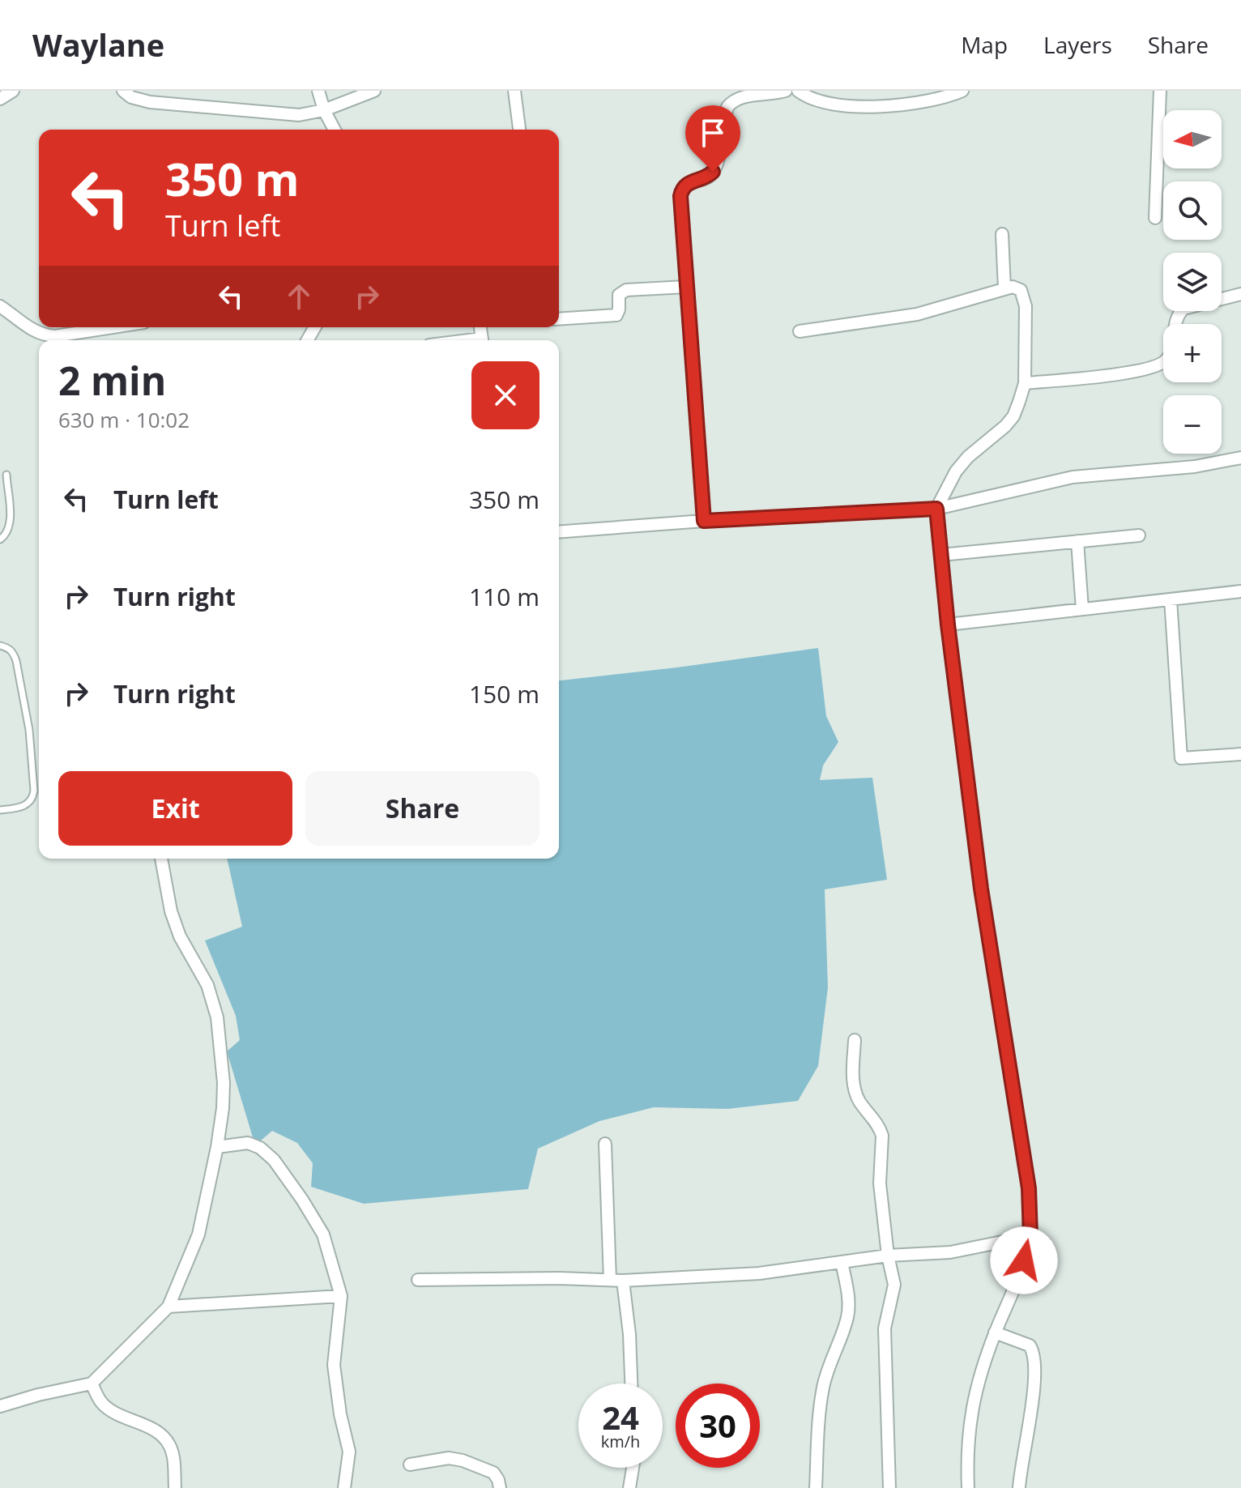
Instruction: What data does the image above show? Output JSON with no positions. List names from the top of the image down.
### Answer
{
  "north": "left",
  "page": {
    "header": "Waylane",
    "nav": ["Map", "Layers", "Share"],
    "map_buttons": ["+", "−"],
    "turn": ["350 m", "Turn left"],
    "heading": ["2 min", "630 m · 10:02"],
    "list": [
      {
        "name": "Turn left",
        "value": "350 m"
      },
      {
        "name": "Turn right",
        "value": "110 m"
      },
      {
        "name": "Turn right",
        "value": "150 m"
      }
    ],
    "buttons": ["Exit", "Share"],
    "speed": "24 km/h",
    "limit": "30"
  }
}
